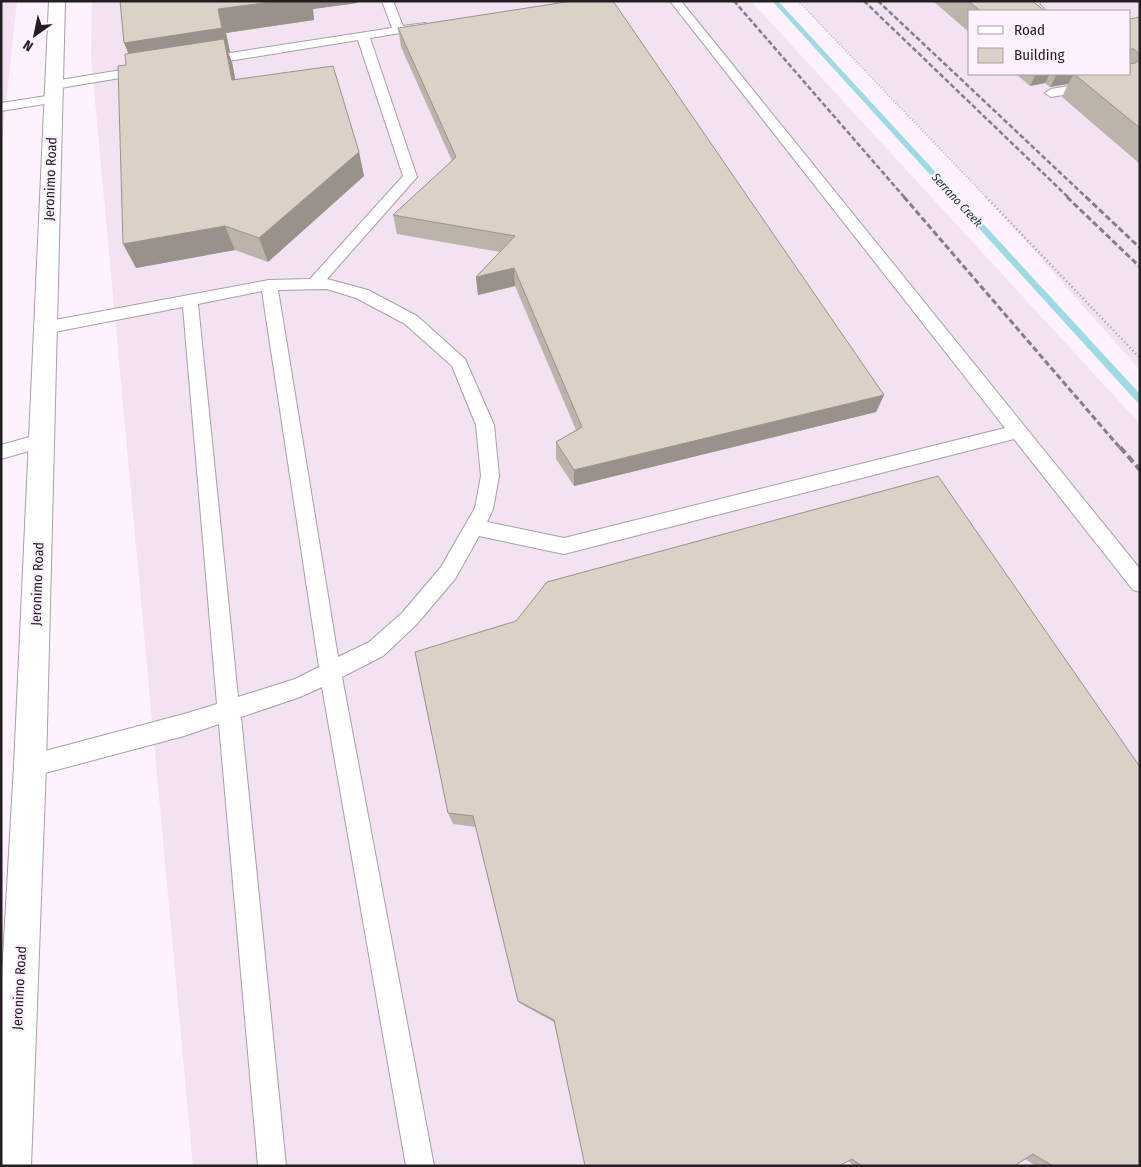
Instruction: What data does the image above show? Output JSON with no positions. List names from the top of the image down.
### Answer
{
  "streets": {
    "main road": ["Jeronimo Road"]
  },
  "water": ["Serrano Creek"],
  "legend": ["Road", "Building"],
  "north": "bottom left"
}
